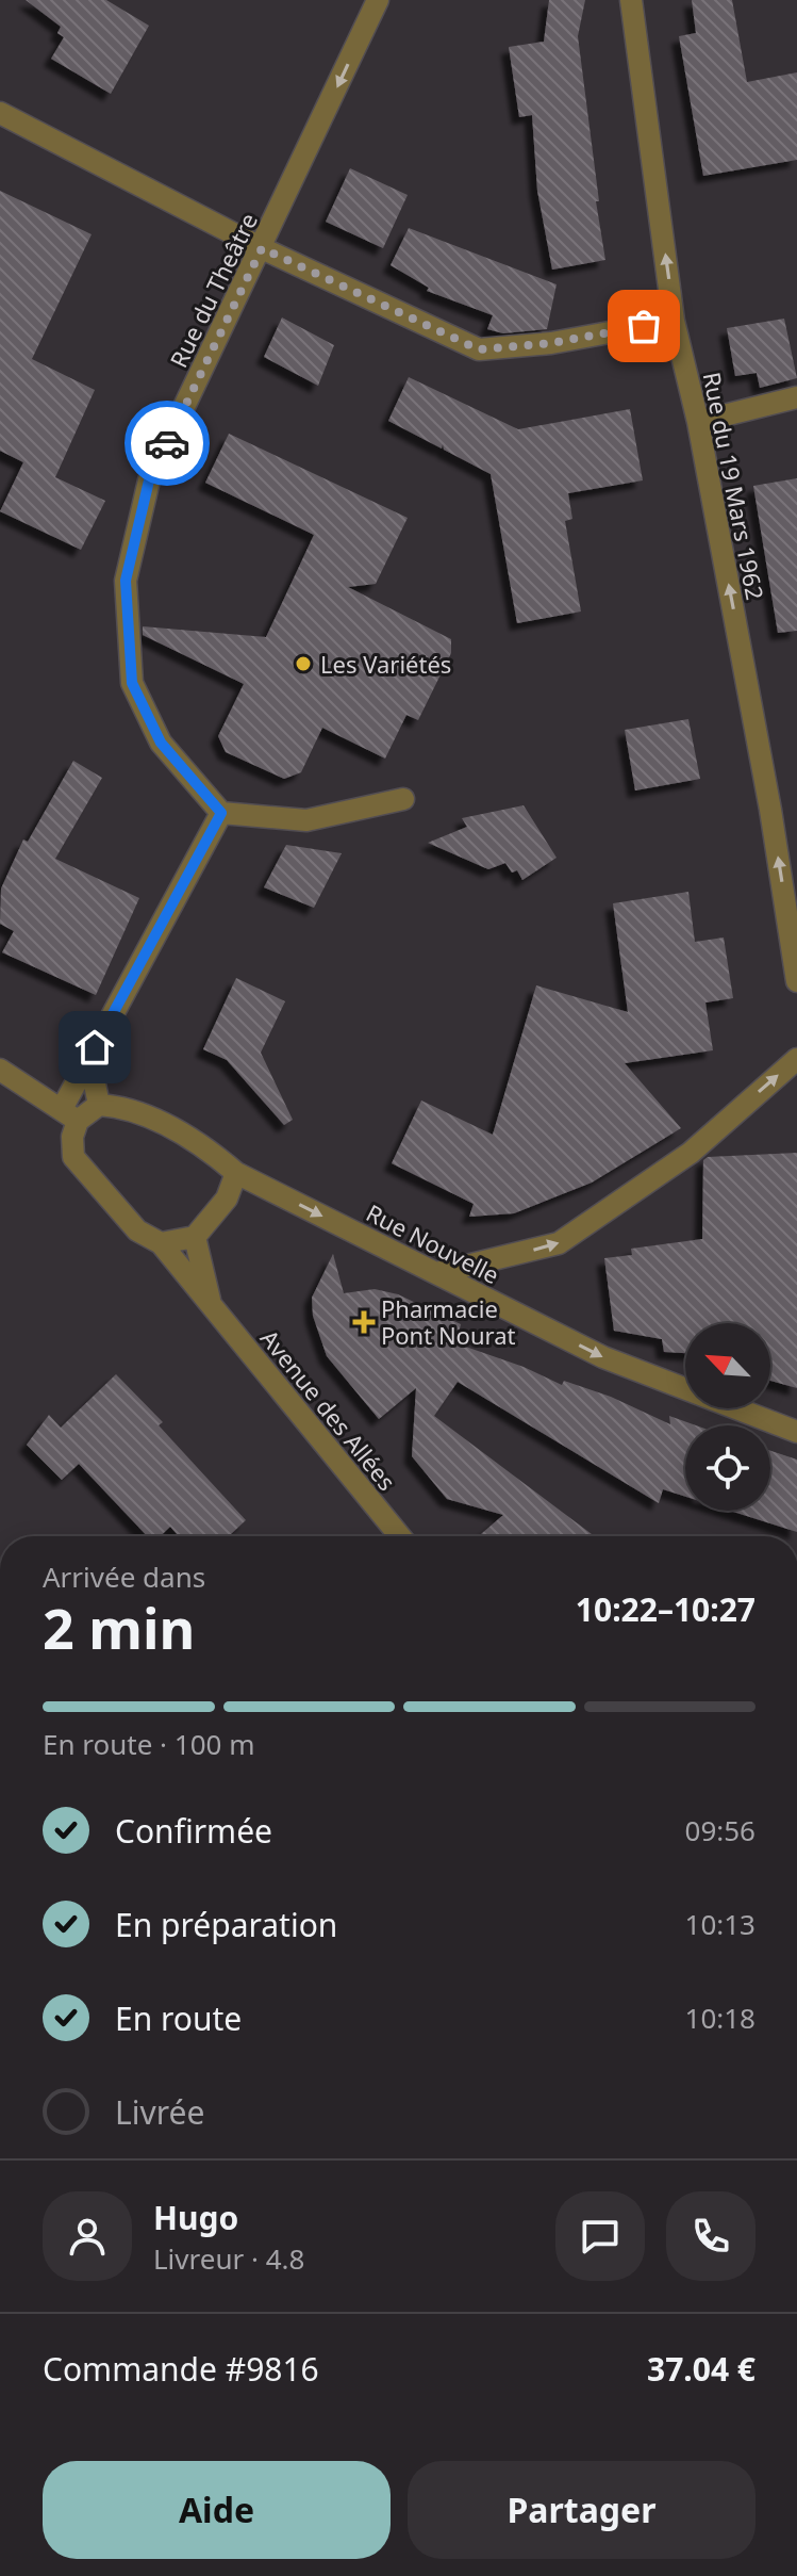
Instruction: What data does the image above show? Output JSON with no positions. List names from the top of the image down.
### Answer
{
  "streets": {
    "street": [
      "Rue du Theâtre",
      "Rue du 19 Mars 1962",
      "Rue Nouvelle",
      "Avenue des Allées"
    ]
  },
  "one_way": ["Rue du 19 Mars 1962", "Rue Nouvelle"],
  "places": {
    "other": ["Les Variétés"],
    "health": ["Pharmacie Pont Nourat"]
  },
  "north": "top left",
  "page": {
    "heading": ["2 min", "Arrivée dans", "10:22–10:27"],
    "panel": [
      "Hugo",
      "Livreur · 4.8",
      "Commande #9816",
      "37.04 €"
    ],
    "bar": "En route · 100 m",
    "list": [
      ["Confirmée", "09:56"],
      ["En préparation", "10:13"],
      ["En route", "10:18"],
      "Livrée"
    ],
    "buttons": ["Aide", "Partager"]
  }
}
